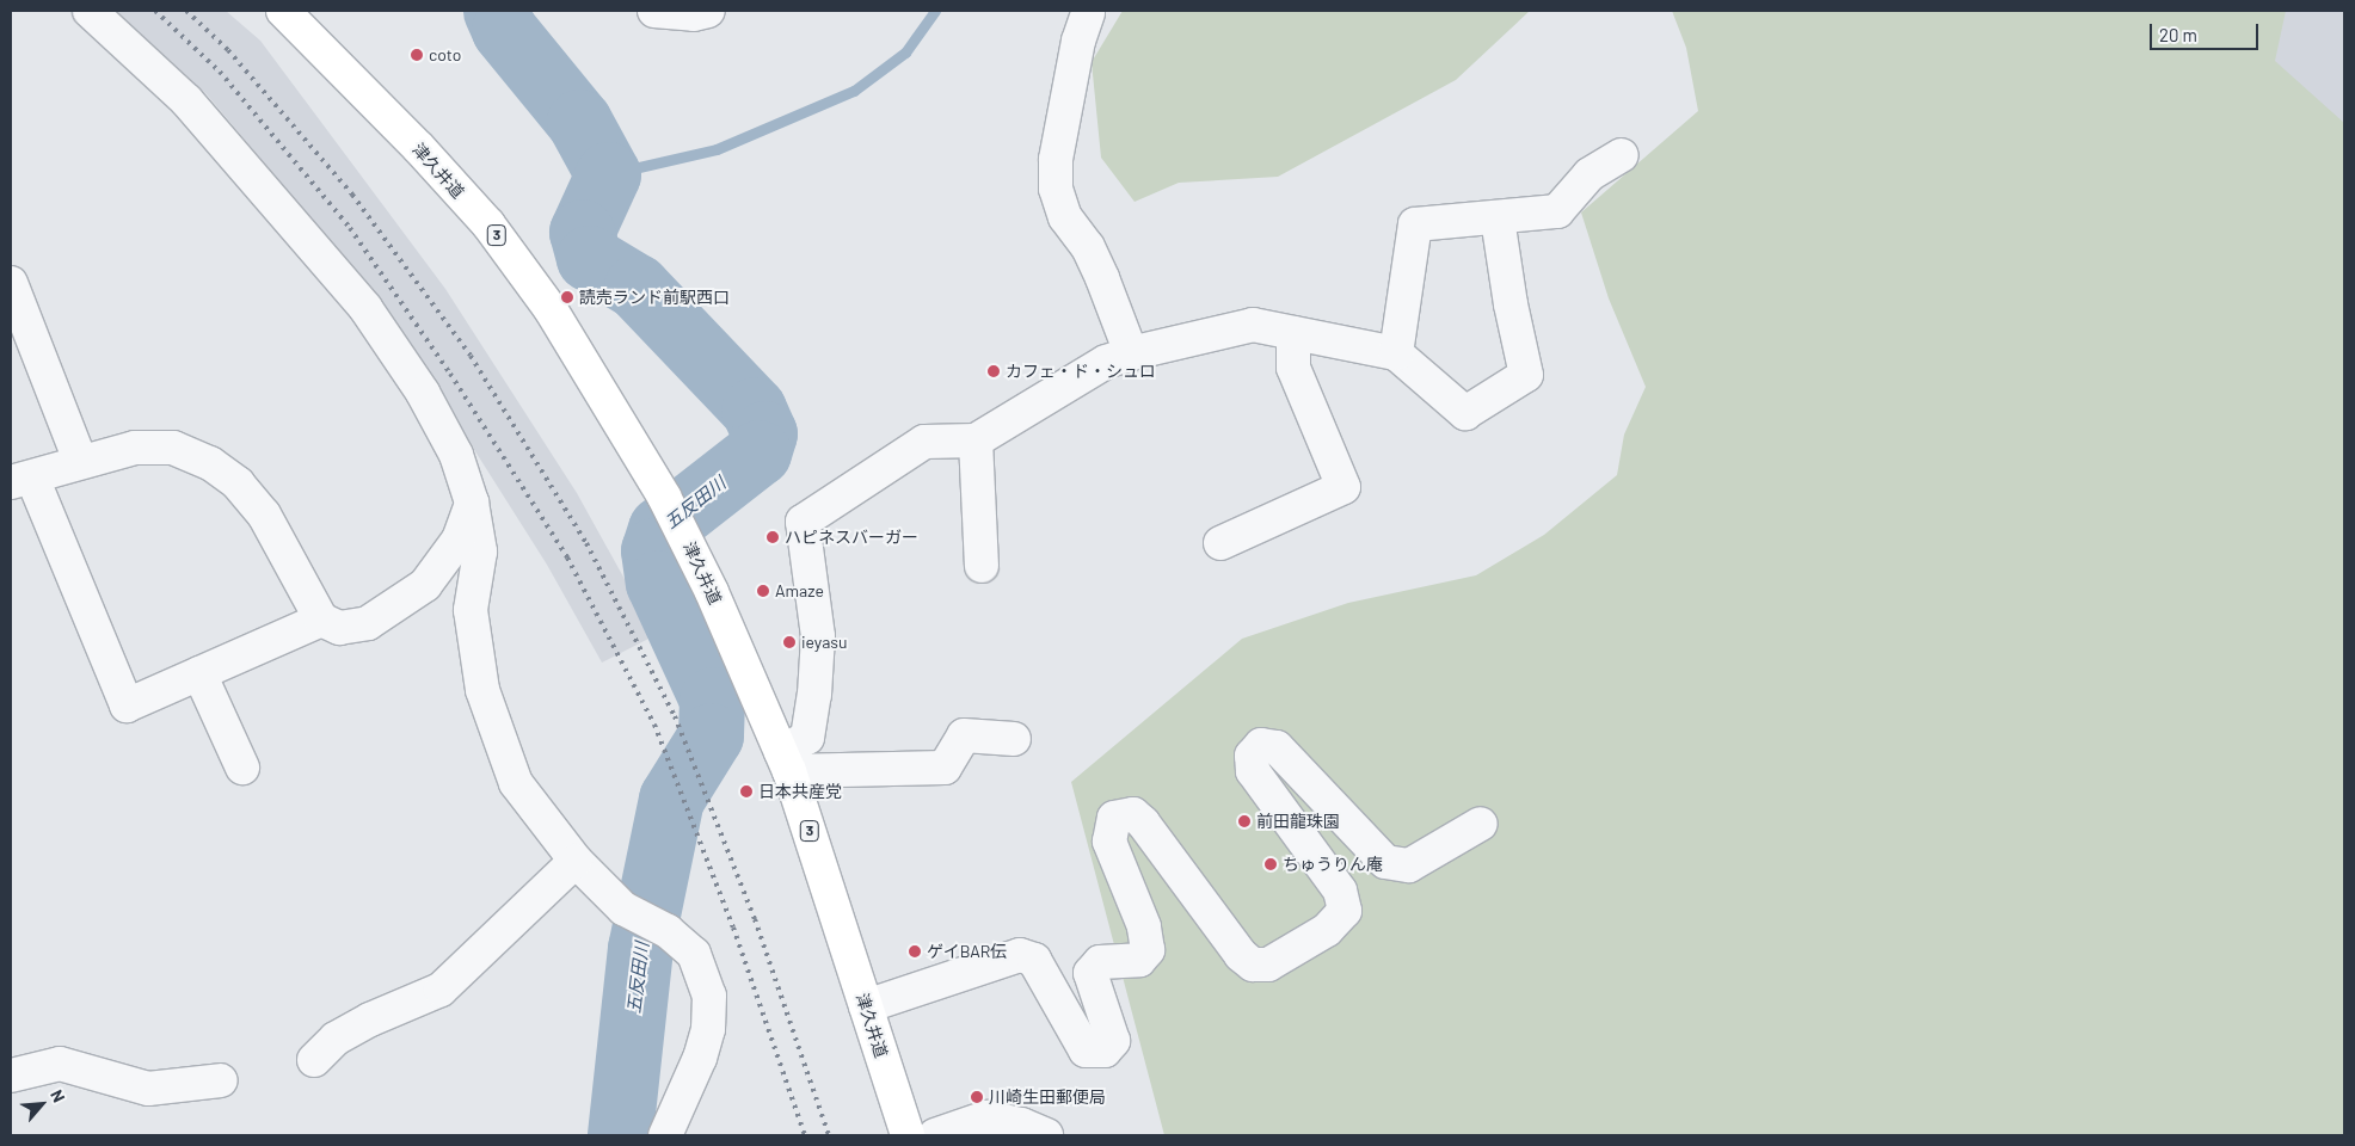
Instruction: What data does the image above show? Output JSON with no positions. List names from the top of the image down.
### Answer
{
  "streets": {
    "main road": ["津久井道", "3"]
  },
  "water": ["五反田川"],
  "places": [
    "coto",
    "読売ランド前駅西口",
    "カフェ・ド・シュロ",
    "ハピネスバーガー",
    "Amaze",
    "ieyasu",
    "日本共産党",
    "前田龍珠園",
    "ちゅうりん庵",
    "ゲイBAR伝",
    "川崎生田郵便局"
  ],
  "scale_bar": "20 m",
  "north": "top right"
}
